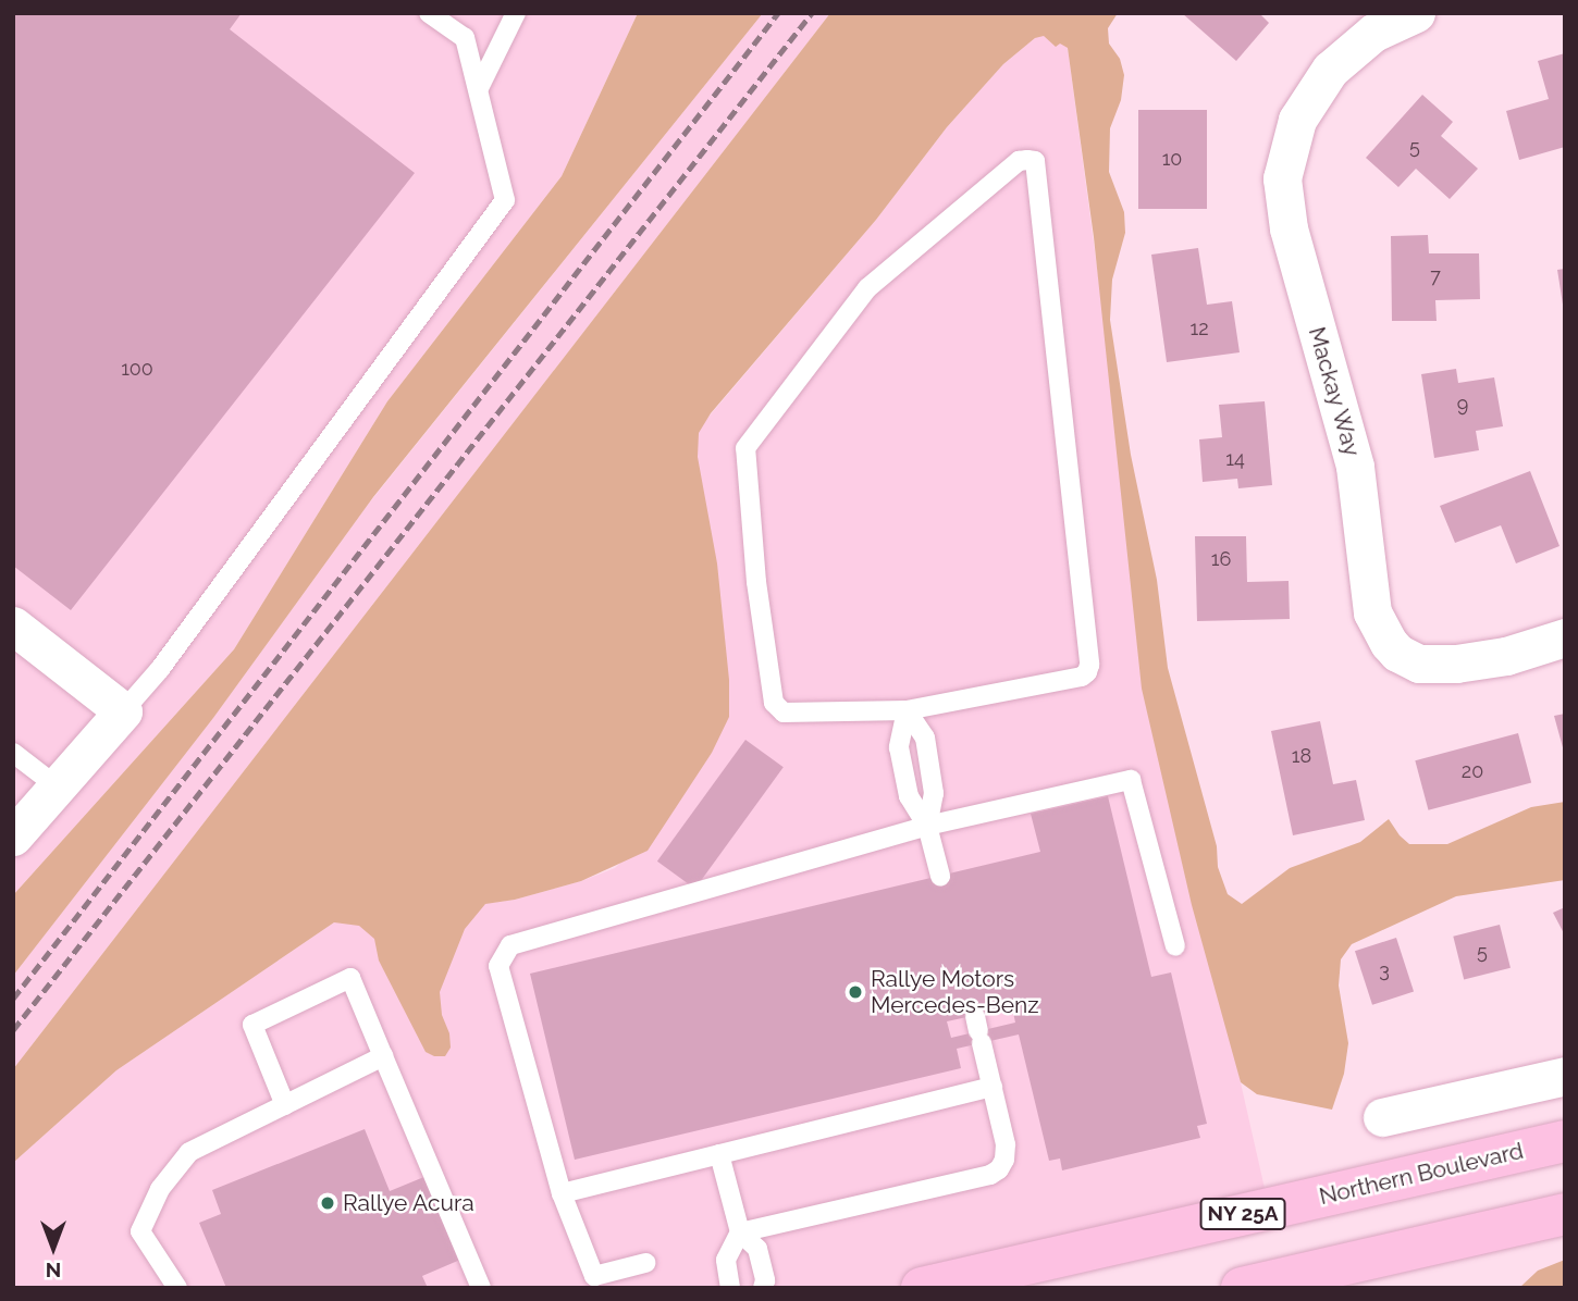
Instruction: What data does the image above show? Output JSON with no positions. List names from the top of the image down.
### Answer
{
  "streets": {
    "main road": ["Northern Boulevard", "NY 25A"],
    "street": ["Mackay Way"]
  },
  "places": ["Rallye Motors Mercedes-Benz", "Rallye Acura"],
  "house_numbers": [
    "5",
    "10",
    "7",
    "12",
    "100",
    "9",
    "14",
    "16",
    "18",
    "20",
    "5",
    "3"
  ],
  "north": "bottom"
}
